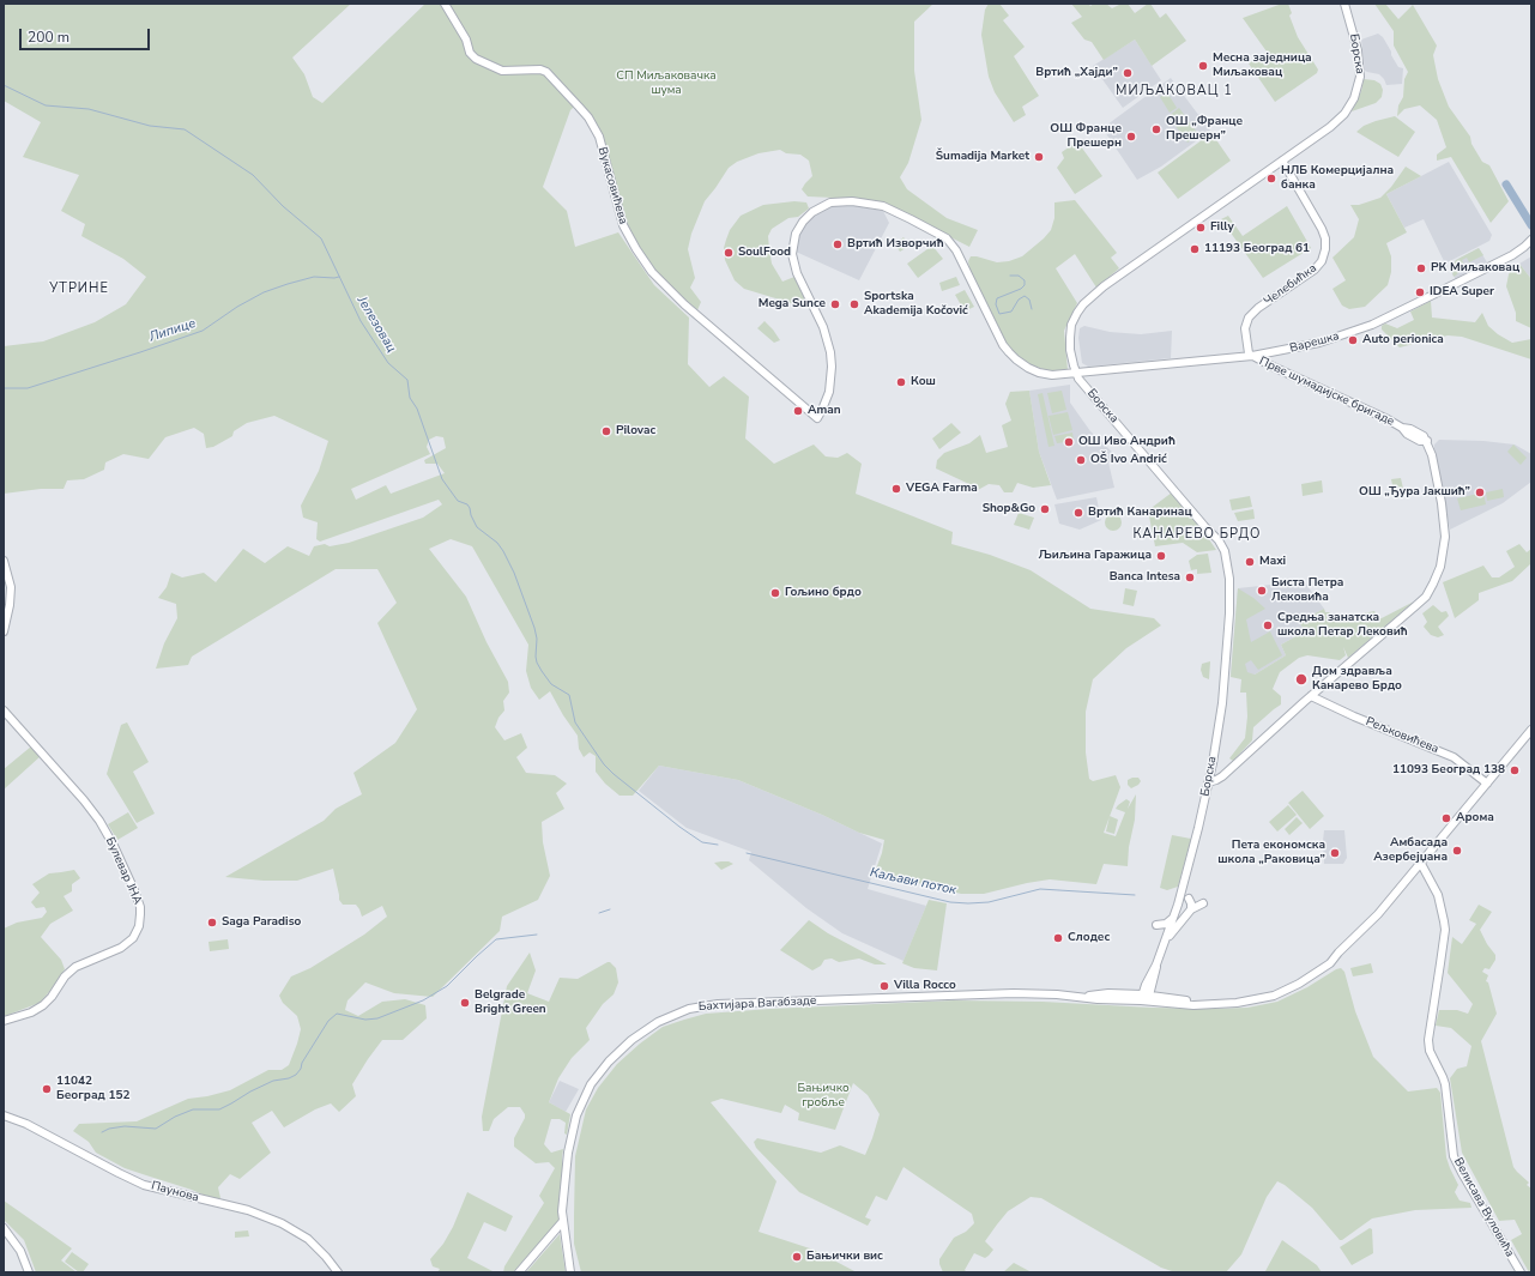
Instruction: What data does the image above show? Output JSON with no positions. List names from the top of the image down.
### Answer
{
  "streets": {
    "street": [
      "Борска",
      "Вукасовићева",
      "Челебићка",
      "Варешка",
      "Прве шумадијске бригаде",
      "Рељковићева",
      "Булевар ЈНА",
      "Бахтијара Вагабзаде",
      "Паунова",
      "Велисава Вуловића"
    ]
  },
  "crossings": [
    ["Борска", "Челебићка"],
    ["Борска", "Варешка"],
    ["Борска", "Бахтијара Вагабзаде"],
    ["Вукасовићева", "Варешка"],
    ["Челебићка", "Варешка"],
    ["Челебићка", "Прве шумадијске бригаде"],
    ["Варешка", "Прве шумадијске бригаде"],
    ["Прве шумадијске бригаде", "Рељковићева"],
    ["Рељковићева", "Бахтијара Вагабзаде"],
    ["Бахтијара Вагабзаде", "Велисава Вуловића"]
  ],
  "districts": ["МИЉАКОВАЦ 1", "УТРИНЕ", "КАНАРЕВО БРДО"],
  "water": ["Јелезовац", "Липице", "Каљави поток"],
  "parks": ["СП Миљаковачка шума", "Бањичко гробље"],
  "places": [
    "Месна заједница Миљаковац",
    "Вртић „Хајди”",
    "ОШ „Франце Прешерн”",
    "ОШ Франце Прешерн",
    "Šumadija Market",
    "НЛБ Комерцијална банка",
    "Filly",
    "Вртић Изворчић",
    "11193 Београд 61",
    "SoulFood",
    "РК Миљаковац",
    "IDEA Super",
    "Mega Sunce",
    "Sportska Akademija Kočović",
    "Auto perionica",
    "Кош",
    "Aman",
    "Pilovac",
    "ОШ Иво Андрић",
    "OŠ Ivo Andrić",
    "VEGA Farma",
    "ОШ „Ђура Јакшић”",
    "Shop&Go",
    "Вртић Канаринац",
    "Љиљина Гаражица",
    "Maxi",
    "Banca Intesa",
    "Биста Петра Лековића",
    "Гољино брдо",
    "Средња занатска школа Петар Лековић",
    "Дом здравља Канарево Брдо",
    "11093 Београд 138",
    "Арома",
    "Амбасада Азербејџана",
    "Пета економска школа „Раковица”",
    "Saga Paradiso",
    "Слодес",
    "Villa Rocco",
    "Belgrade Bright Green",
    "11042 Београд 152",
    "Бањички вис"
  ],
  "scale_bar": "200 m"
}
